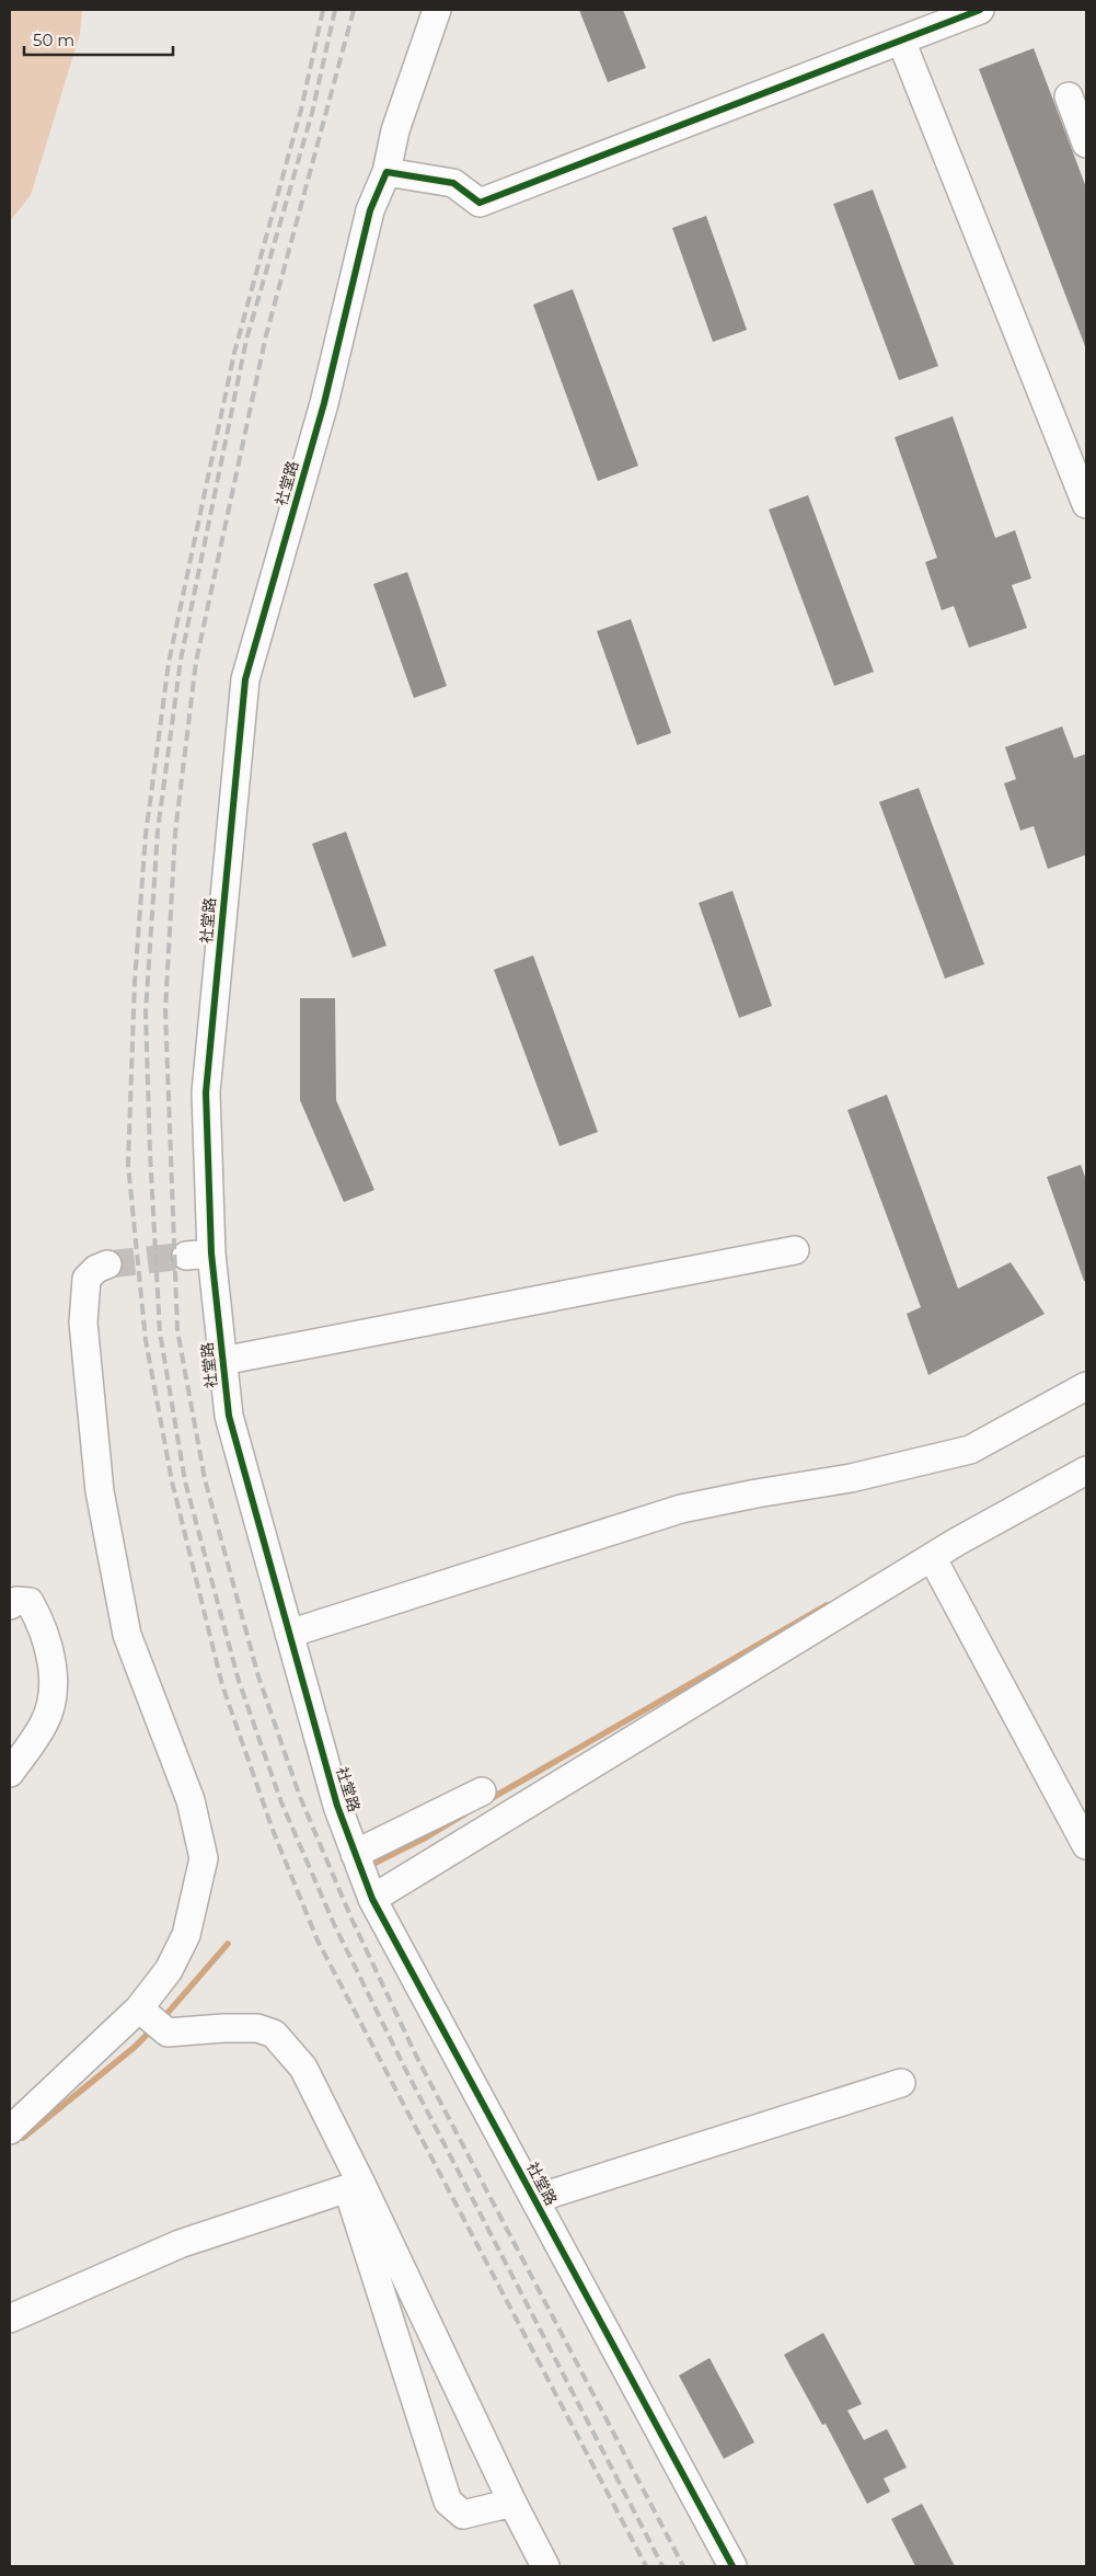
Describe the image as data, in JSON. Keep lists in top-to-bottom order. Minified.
{"streets":{"street":["社堂路"]},"scale_bar":"50 m"}
